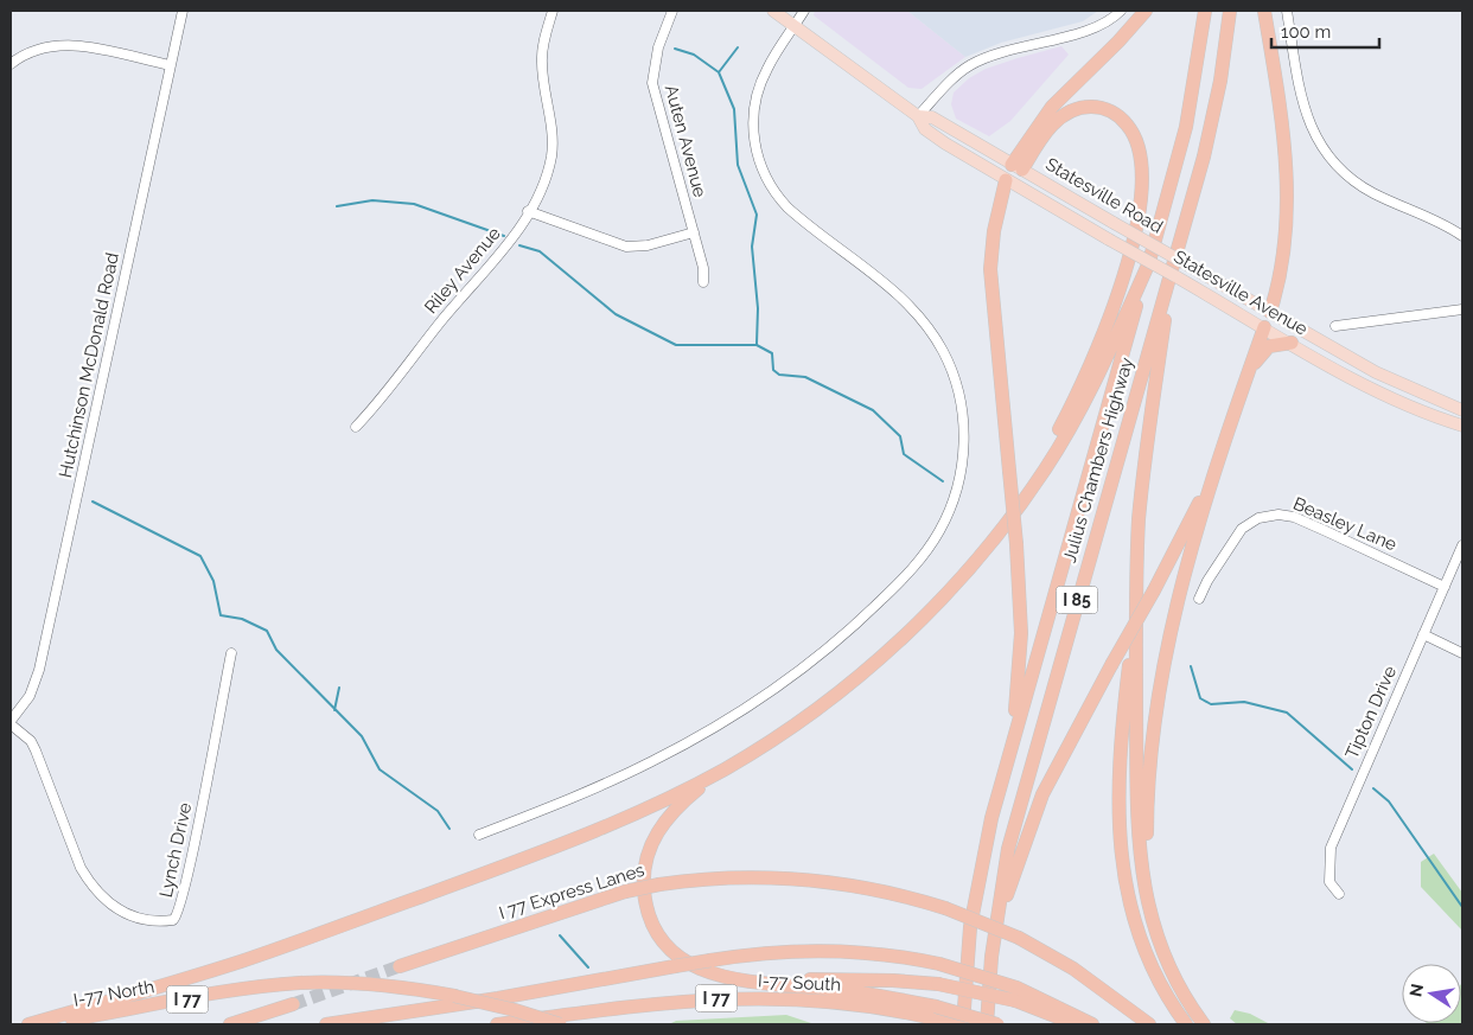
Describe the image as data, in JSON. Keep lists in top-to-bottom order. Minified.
{"streets":{"highway":["Julius Chambers Highway","I 85","I 77 Express Lanes","I-77 South","I-77 North","I 77"],"main road":["Statesville Road","Statesville Avenue"],"street":["Auten Avenue","Riley Avenue","Hutchinson McDonald Road","Beasley Lane","Tipton Drive","Lynch Drive"]},"crossings":[["Statesville Road","Statesville Avenue"],["Hutchinson McDonald Road","Lynch Drive"],["Beasley Lane","Tipton Drive"]],"scale_bar":"100 m","north":"left"}
